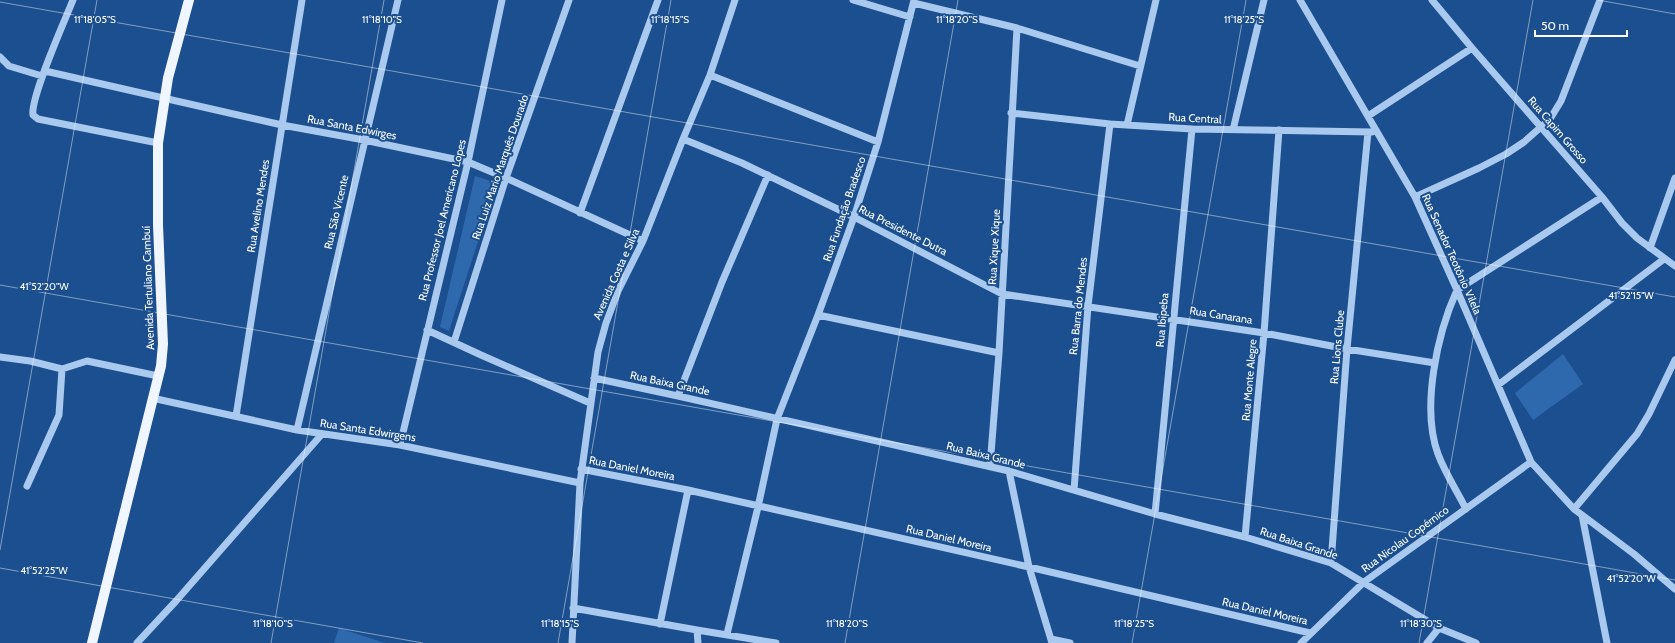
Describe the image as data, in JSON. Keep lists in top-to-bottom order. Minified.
{"streets":{"main road":["Avenida Tertuliano Cambuí"],"street":["Rua Central","Rua Santa Edwirges","Rua Capim Grosso","Rua Luiz Mario Marquês Dourado","Rua Avelino Mendes","Rua Fundação Bradesco","Rua São Vicente","Rua Professor Joel Americano Lopes","Rua Presidente Dutra","Rua Xique Xique","Rua Senador Teotônio Vilela","Avenida Costa e Silva","Rua Barra do Mendes","Rua Canarana","Rua Ibipeba","Rua Lions Clube","Rua Monte Alegre","Rua Baixa Grande","Rua Santa Edwirgens","Rua Daniel Moreira","Rua Nicolau Copérnico"]},"crossings":[["Rua Central","Rua Xique Xique"],["Rua Central","Rua Senador Teotônio Vilela"],["Rua Central","Rua Barra do Mendes"],["Rua Central","Rua Ibipeba"],["Rua Central","Rua Lions Clube"],["Rua Central","Rua Monte Alegre"],["Rua Santa Edwirges","Rua Luiz Mario Marquês Dourado"],["Rua Santa Edwirges","Rua Avelino Mendes"],["Rua Santa Edwirges","Rua São Vicente"],["Rua Santa Edwirges","Rua Professor Joel Americano Lopes"],["Rua Santa Edwirges","Avenida Costa e Silva"],["Rua Santa Edwirges","Avenida Tertuliano Cambuí"],["Rua Avelino Mendes","Rua Santa Edwirgens"],["Rua Fundação Bradesco","Rua Presidente Dutra"],["Rua Fundação Bradesco","Rua Baixa Grande"],["Rua Fundação Bradesco","Rua Daniel Moreira"],["Rua São Vicente","Rua Santa Edwirgens"],["Rua Professor Joel Americano Lopes","Rua Santa Edwirgens"],["Rua Presidente Dutra","Rua Xique Xique"],["Rua Presidente Dutra","Avenida Costa e Silva"],["Rua Presidente Dutra","Rua Canarana"],["Rua Xique Xique","Rua Canarana"],["Rua Xique Xique","Rua Baixa Grande"],["Rua Senador Teotônio Vilela","Rua Nicolau Copérnico"],["Avenida Costa e Silva","Rua Baixa Grande"],["Avenida Costa e Silva","Rua Santa Edwirgens"],["Avenida Costa e Silva","Rua Daniel Moreira"],["Avenida Tertuliano Cambuí","Rua Santa Edwirgens"],["Rua Barra do Mendes","Rua Canarana"],["Rua Barra do Mendes","Rua Baixa Grande"],["Rua Canarana","Rua Ibipeba"],["Rua Canarana","Rua Lions Clube"],["Rua Canarana","Rua Monte Alegre"],["Rua Ibipeba","Rua Baixa Grande"],["Rua Lions Clube","Rua Baixa Grande"],["Rua Monte Alegre","Rua Baixa Grande"],["Rua Baixa Grande","Rua Nicolau Copérnico"],["Rua Daniel Moreira","Rua Nicolau Copérnico"]],"scale_bar":"50 m","coordinates":["11°18'05\"S","11°18'10\"S","11°18'15\"S","11°18'20\"S","11°18'25\"S","41°52'20\"W","41°52'15\"W","41°52'25\"W","11°18'30\"S"]}
